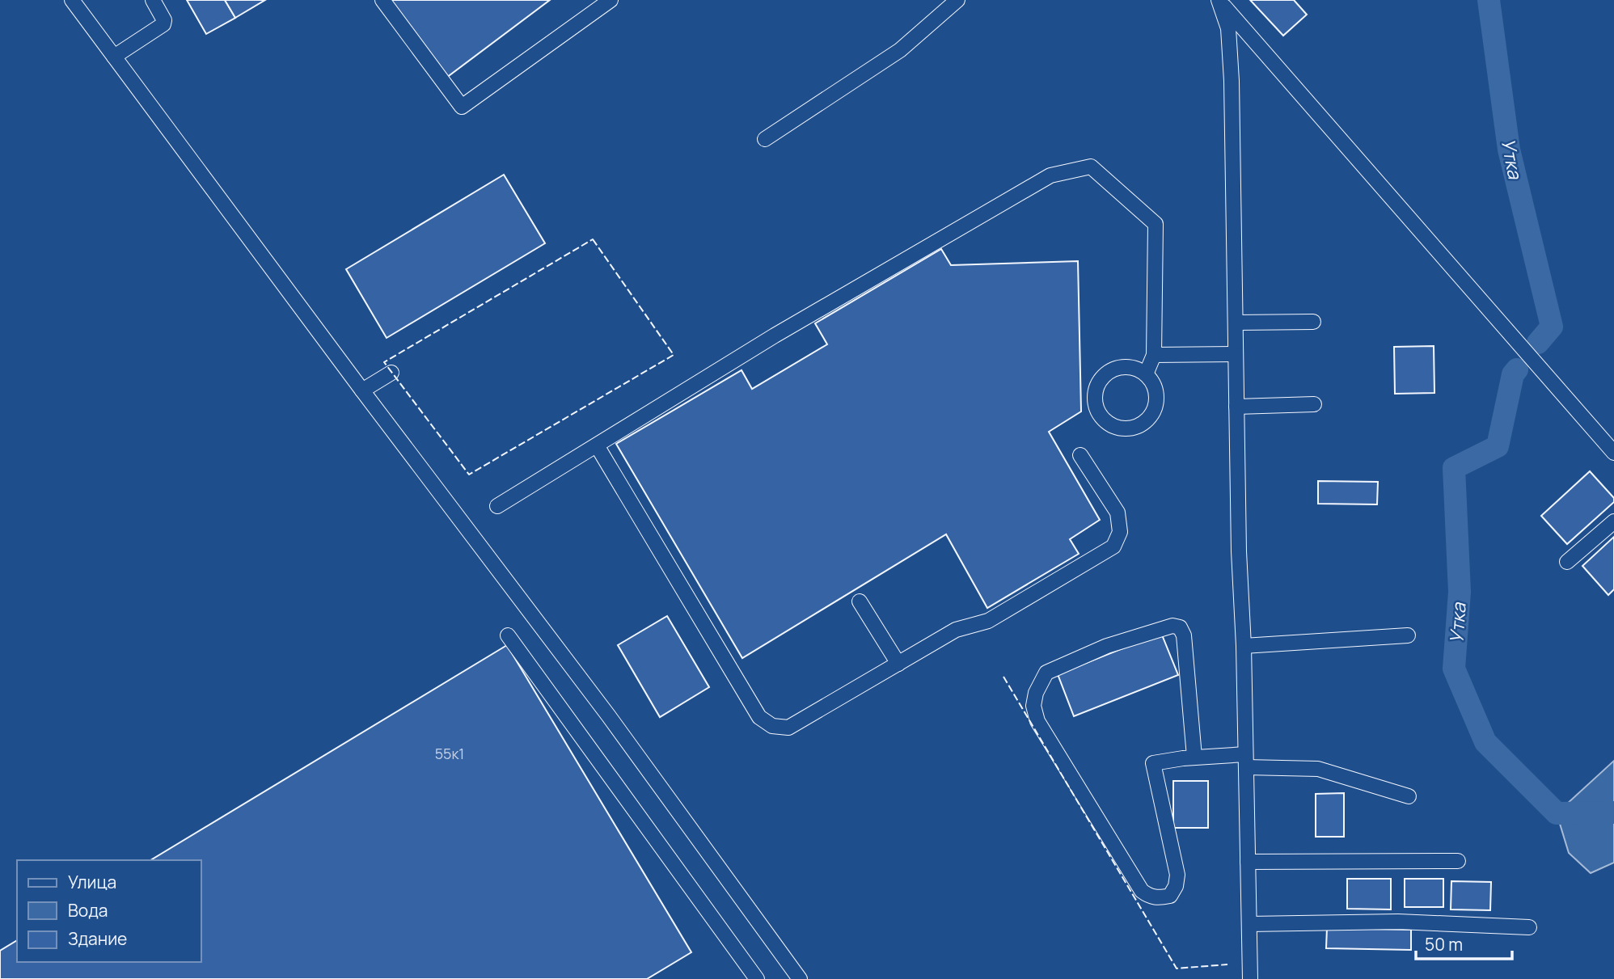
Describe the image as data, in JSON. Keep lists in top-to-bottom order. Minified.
{"water":["Утка"],"house_numbers":["55к1"],"legend":["Улица","Вода","Здание"],"scale_bar":"50 m"}
